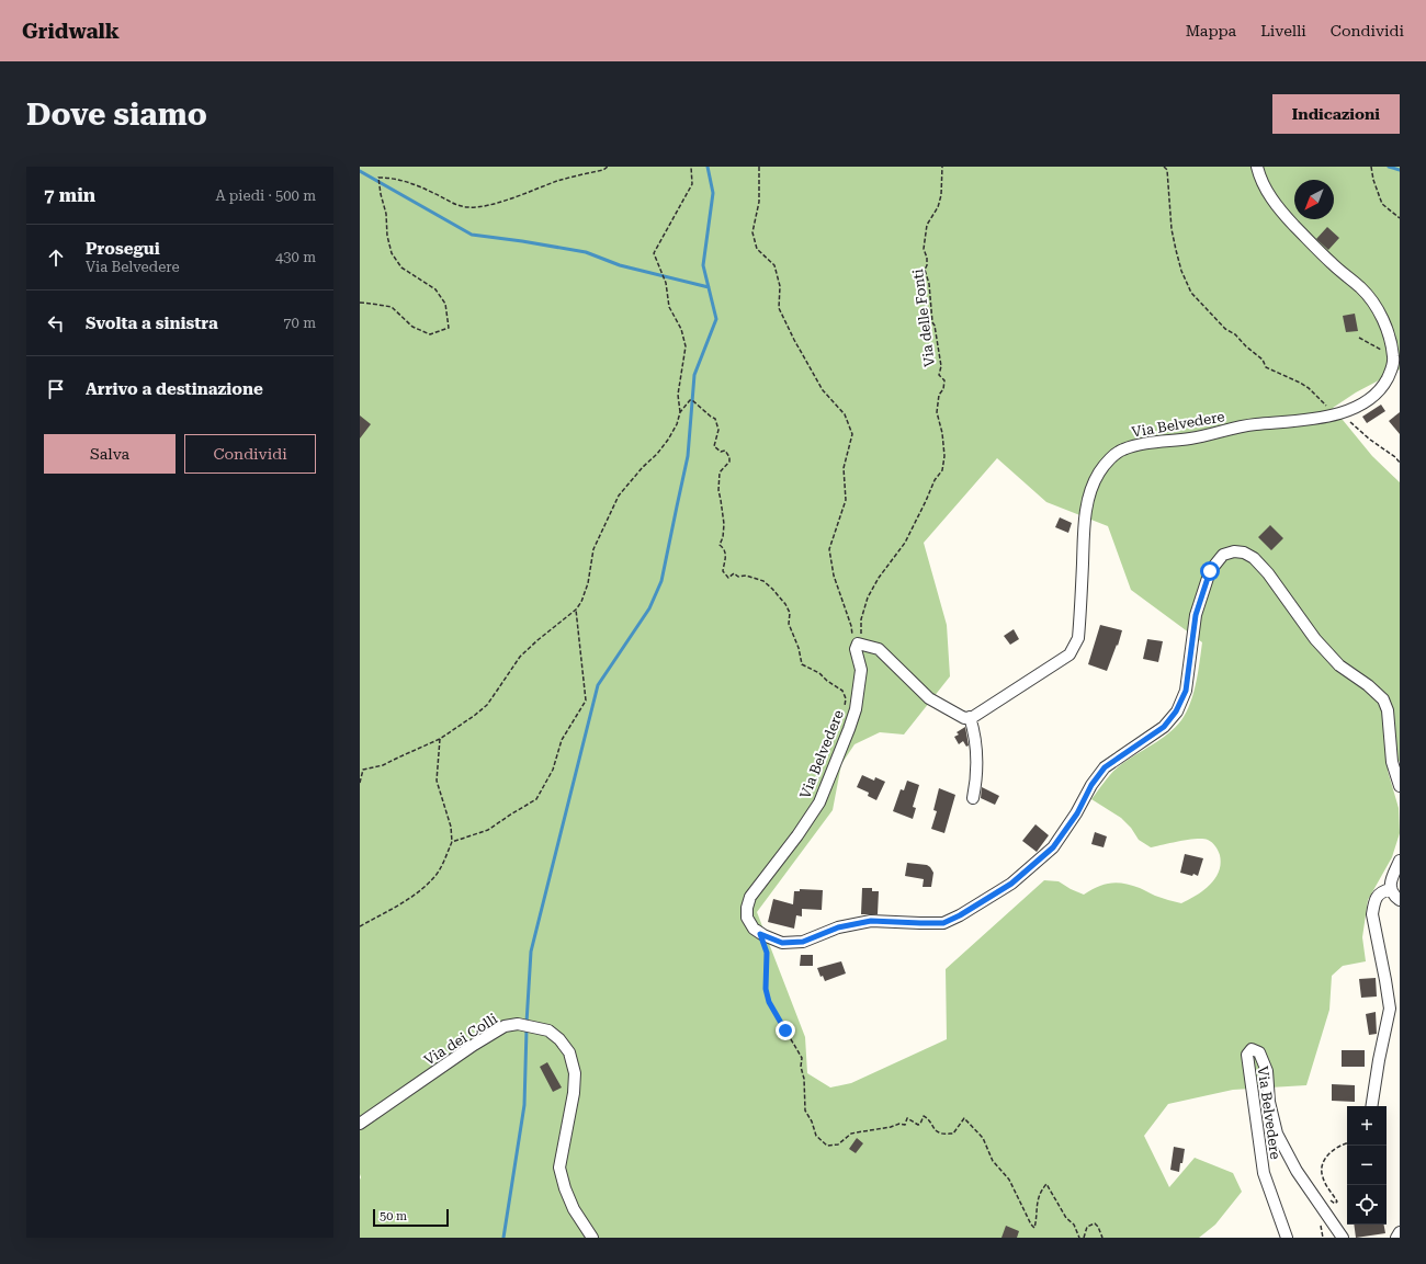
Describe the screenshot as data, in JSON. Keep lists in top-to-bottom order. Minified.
{"streets":{"street":["Via Belvedere","Via dei Colli"],"path":["Via delle Fonti"]},"scale_bar":"50 m","north":"bottom left","page":{"header":"Gridwalk","nav":["Mappa","Livelli","Condividi"],"buttons":["Indicazioni",["Salva","Condividi"]],"title":"Dove siamo","heading":["7 min","A piedi · 500 m"],"list":[["Prosegui","Via Belvedere","430 m"],["Svolta a sinistra","70 m"],"Arrivo a destinazione"],"map_buttons":["+","−"],"scale":"50 m"}}
